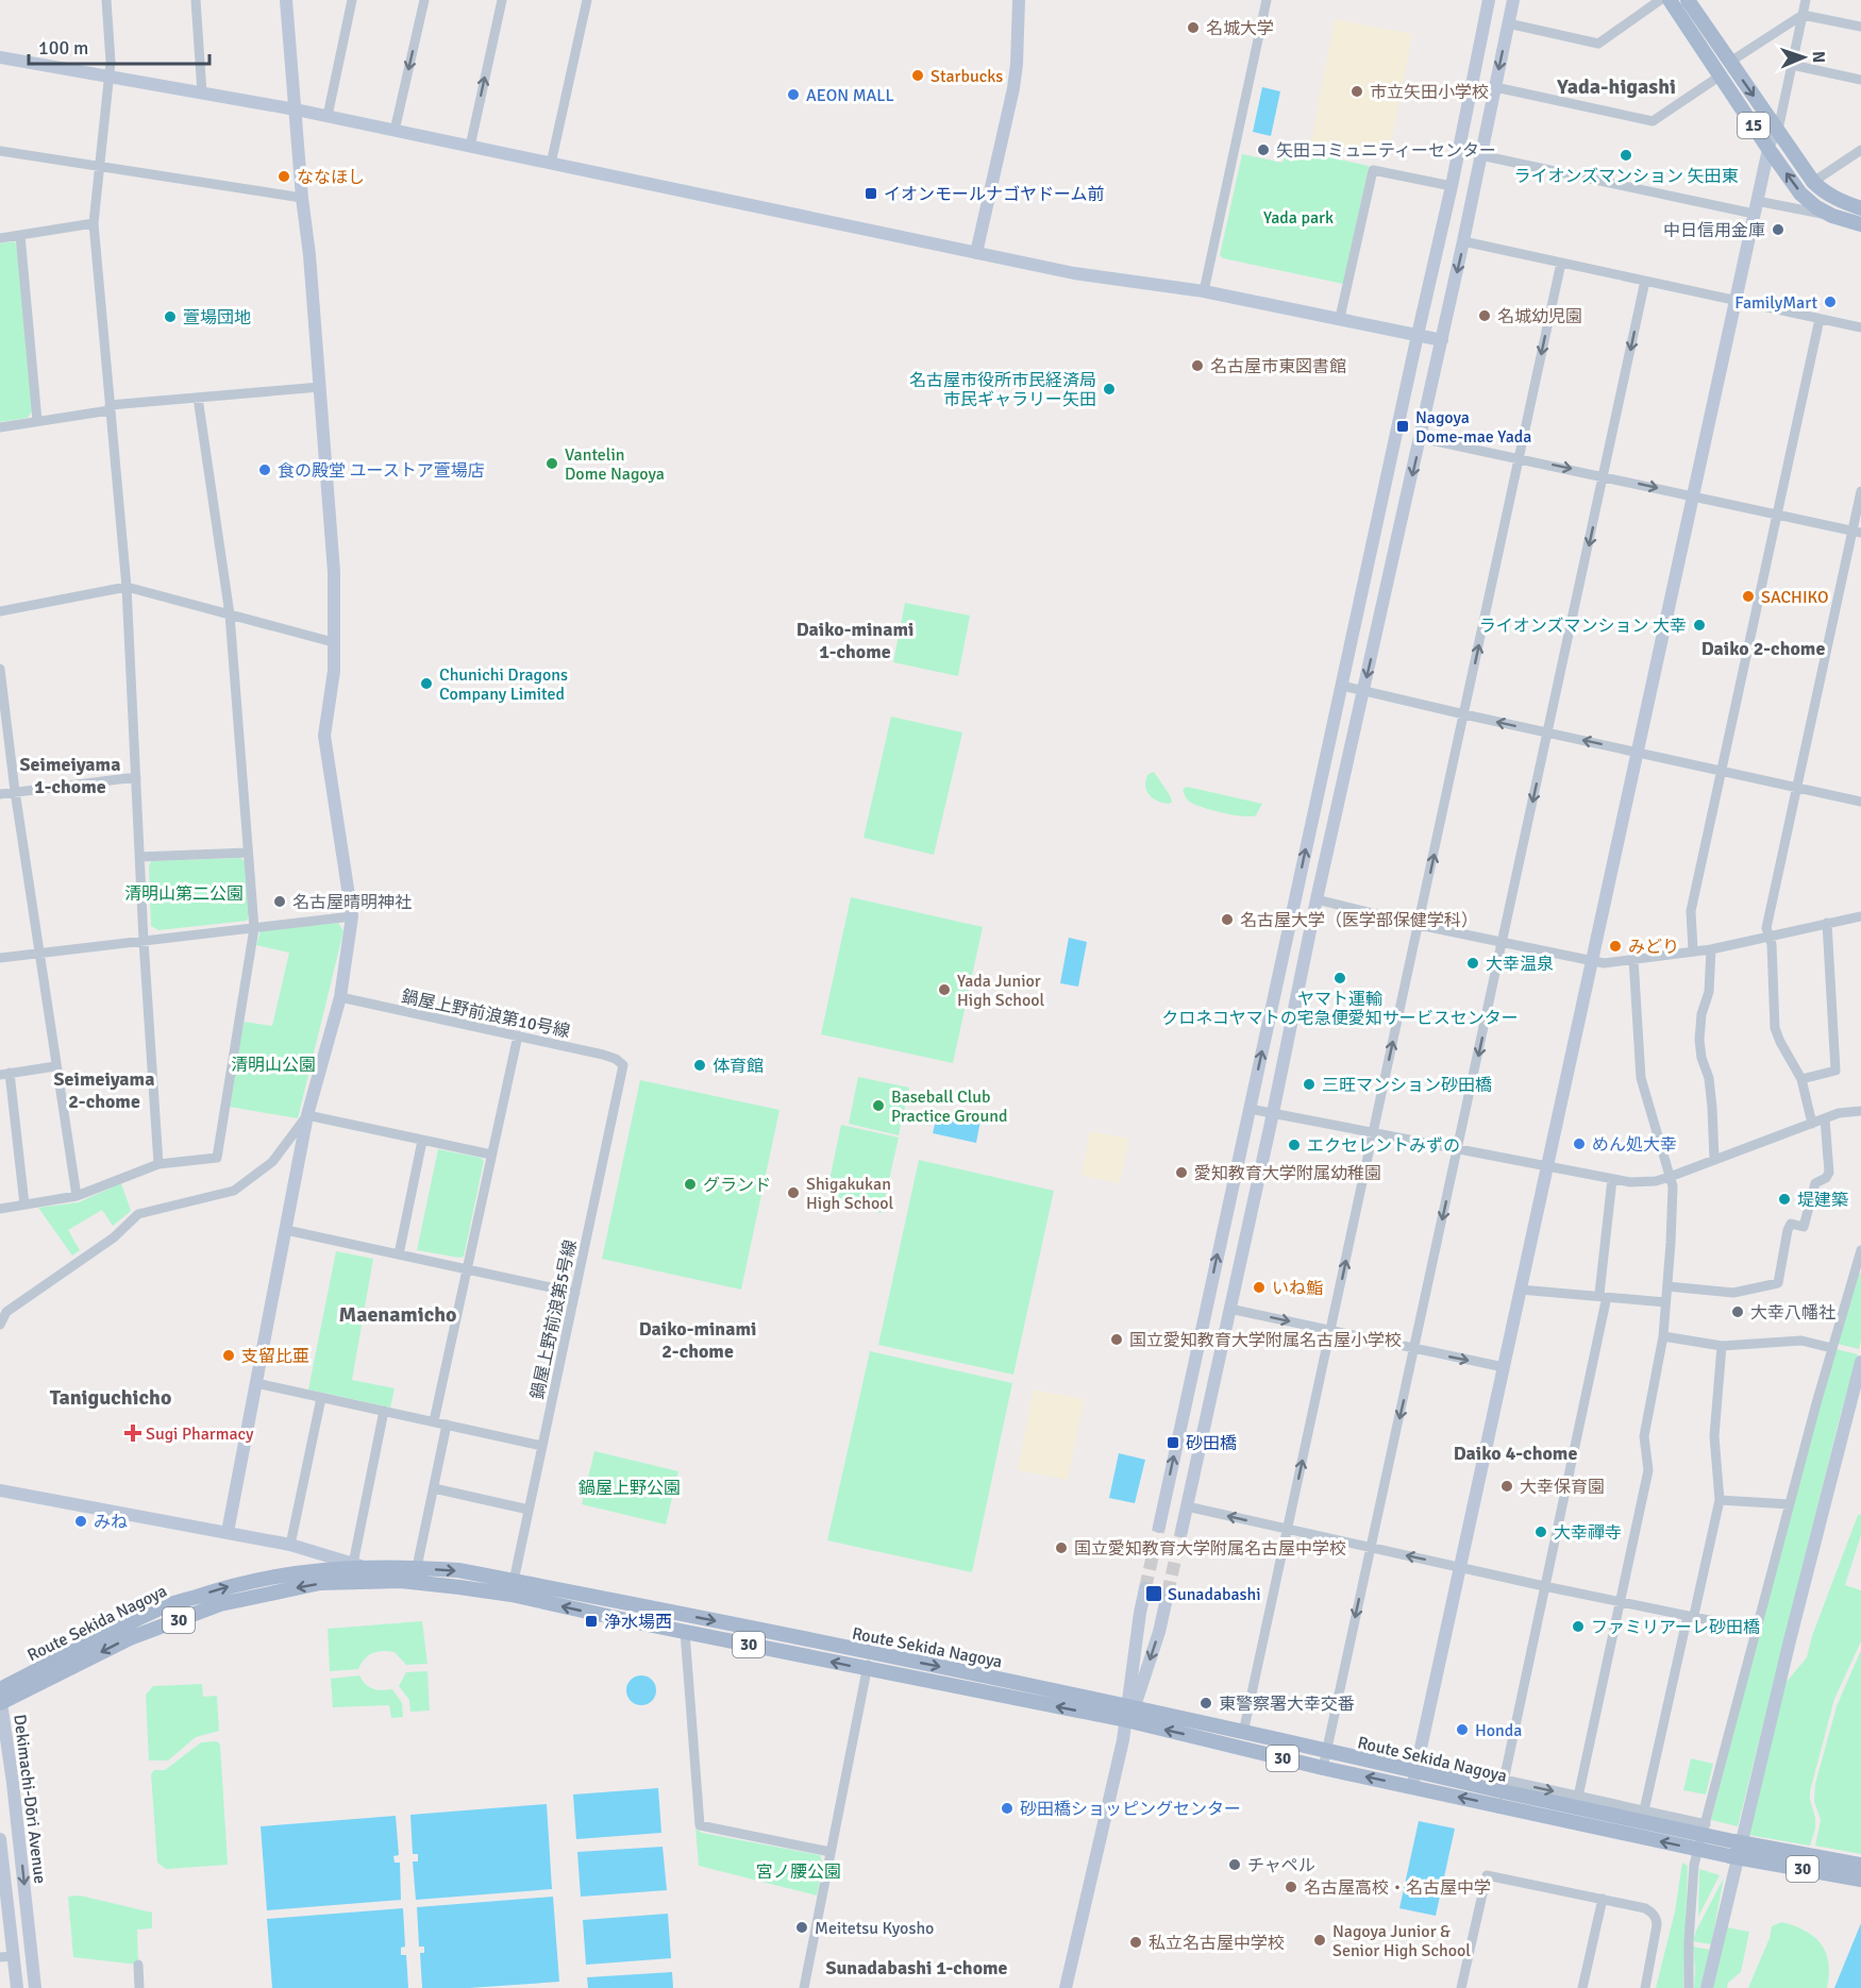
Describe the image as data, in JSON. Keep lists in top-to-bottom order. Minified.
{"streets":{"main road":["15","30","Route Sekida Nagoya"],"street":["鍋屋上野前浪第10号線","鍋屋上野前浪第5号線","Dekimachi-Dōri Avenue"]},"crossings":[["鍋屋上野前浪第10号線","鍋屋上野前浪第5号線"],["鍋屋上野前浪第5号線","Route Sekida Nagoya"],["Route Sekida Nagoya","Dekimachi-Dōri Avenue"]],"districts":["Yada-higashi","Daiko-minami 1-chome","Daiko 2-chome","Seimeiyama 1-chome","Seimeiyama 2-chome","Maenamicho","Daiko-minami 2-chome","Taniguchicho","Daiko 4-chome","Sunadabashi 1-chome"],"parks":["Yada park","清明山第二公園","清明山公園","鍋屋上野公園","宮ノ腰公園"],"places":{"other":["名城大学","Starbucks","市立矢田小学校","AEON MALL","矢田コミュニティーセンター","ライオンズマンション 矢田東","ななほし","中日信用金庫","FamilyMart","名城幼児園","萱場団地","名古屋市東図書館","名古屋市役所市民経済局 市民ギャラリー矢田","Vantelin Dome Nagoya","食の殿堂 ユーストア萱場店","SACHIKO","ライオンズマンション 大幸","Chunichi Dragons Company Limited","名古屋晴明神社","名古屋大学（医学部保健学科）","みどり","大幸温泉","ヤマト運輸 クロネコヤマトの宅急便愛知サービスセンター","Yada Junior High School","体育館","三旺マンション砂田橋","Baseball Club Practice Ground","めん処大幸","エクセレントみずの","愛知教育大学附属幼稚園","グランド","Shigakukan High School","堤建築","いね鮨","大幸八幡社","国立愛知教育大学附属名古屋小学校","支留比亜","大幸保育園","みね","大幸禪寺","国立愛知教育大学附属名古屋中学校","ファミリアーレ砂田橋","東警察署大幸交番","Honda","砂田橋ショッピングセンター","チャペル","名古屋高校・名古屋中学","Meitetsu Kyosho","Nagoya Junior & Senior High School","私立名古屋中学校"],"transit":["イオンモールナゴヤドーム前","Nagoya Dome-mae Yada","砂田橋","Sunadabashi","浄水場西"],"health":["Sugi Pharmacy"]},"scale_bar":"100 m","north":"right"}
